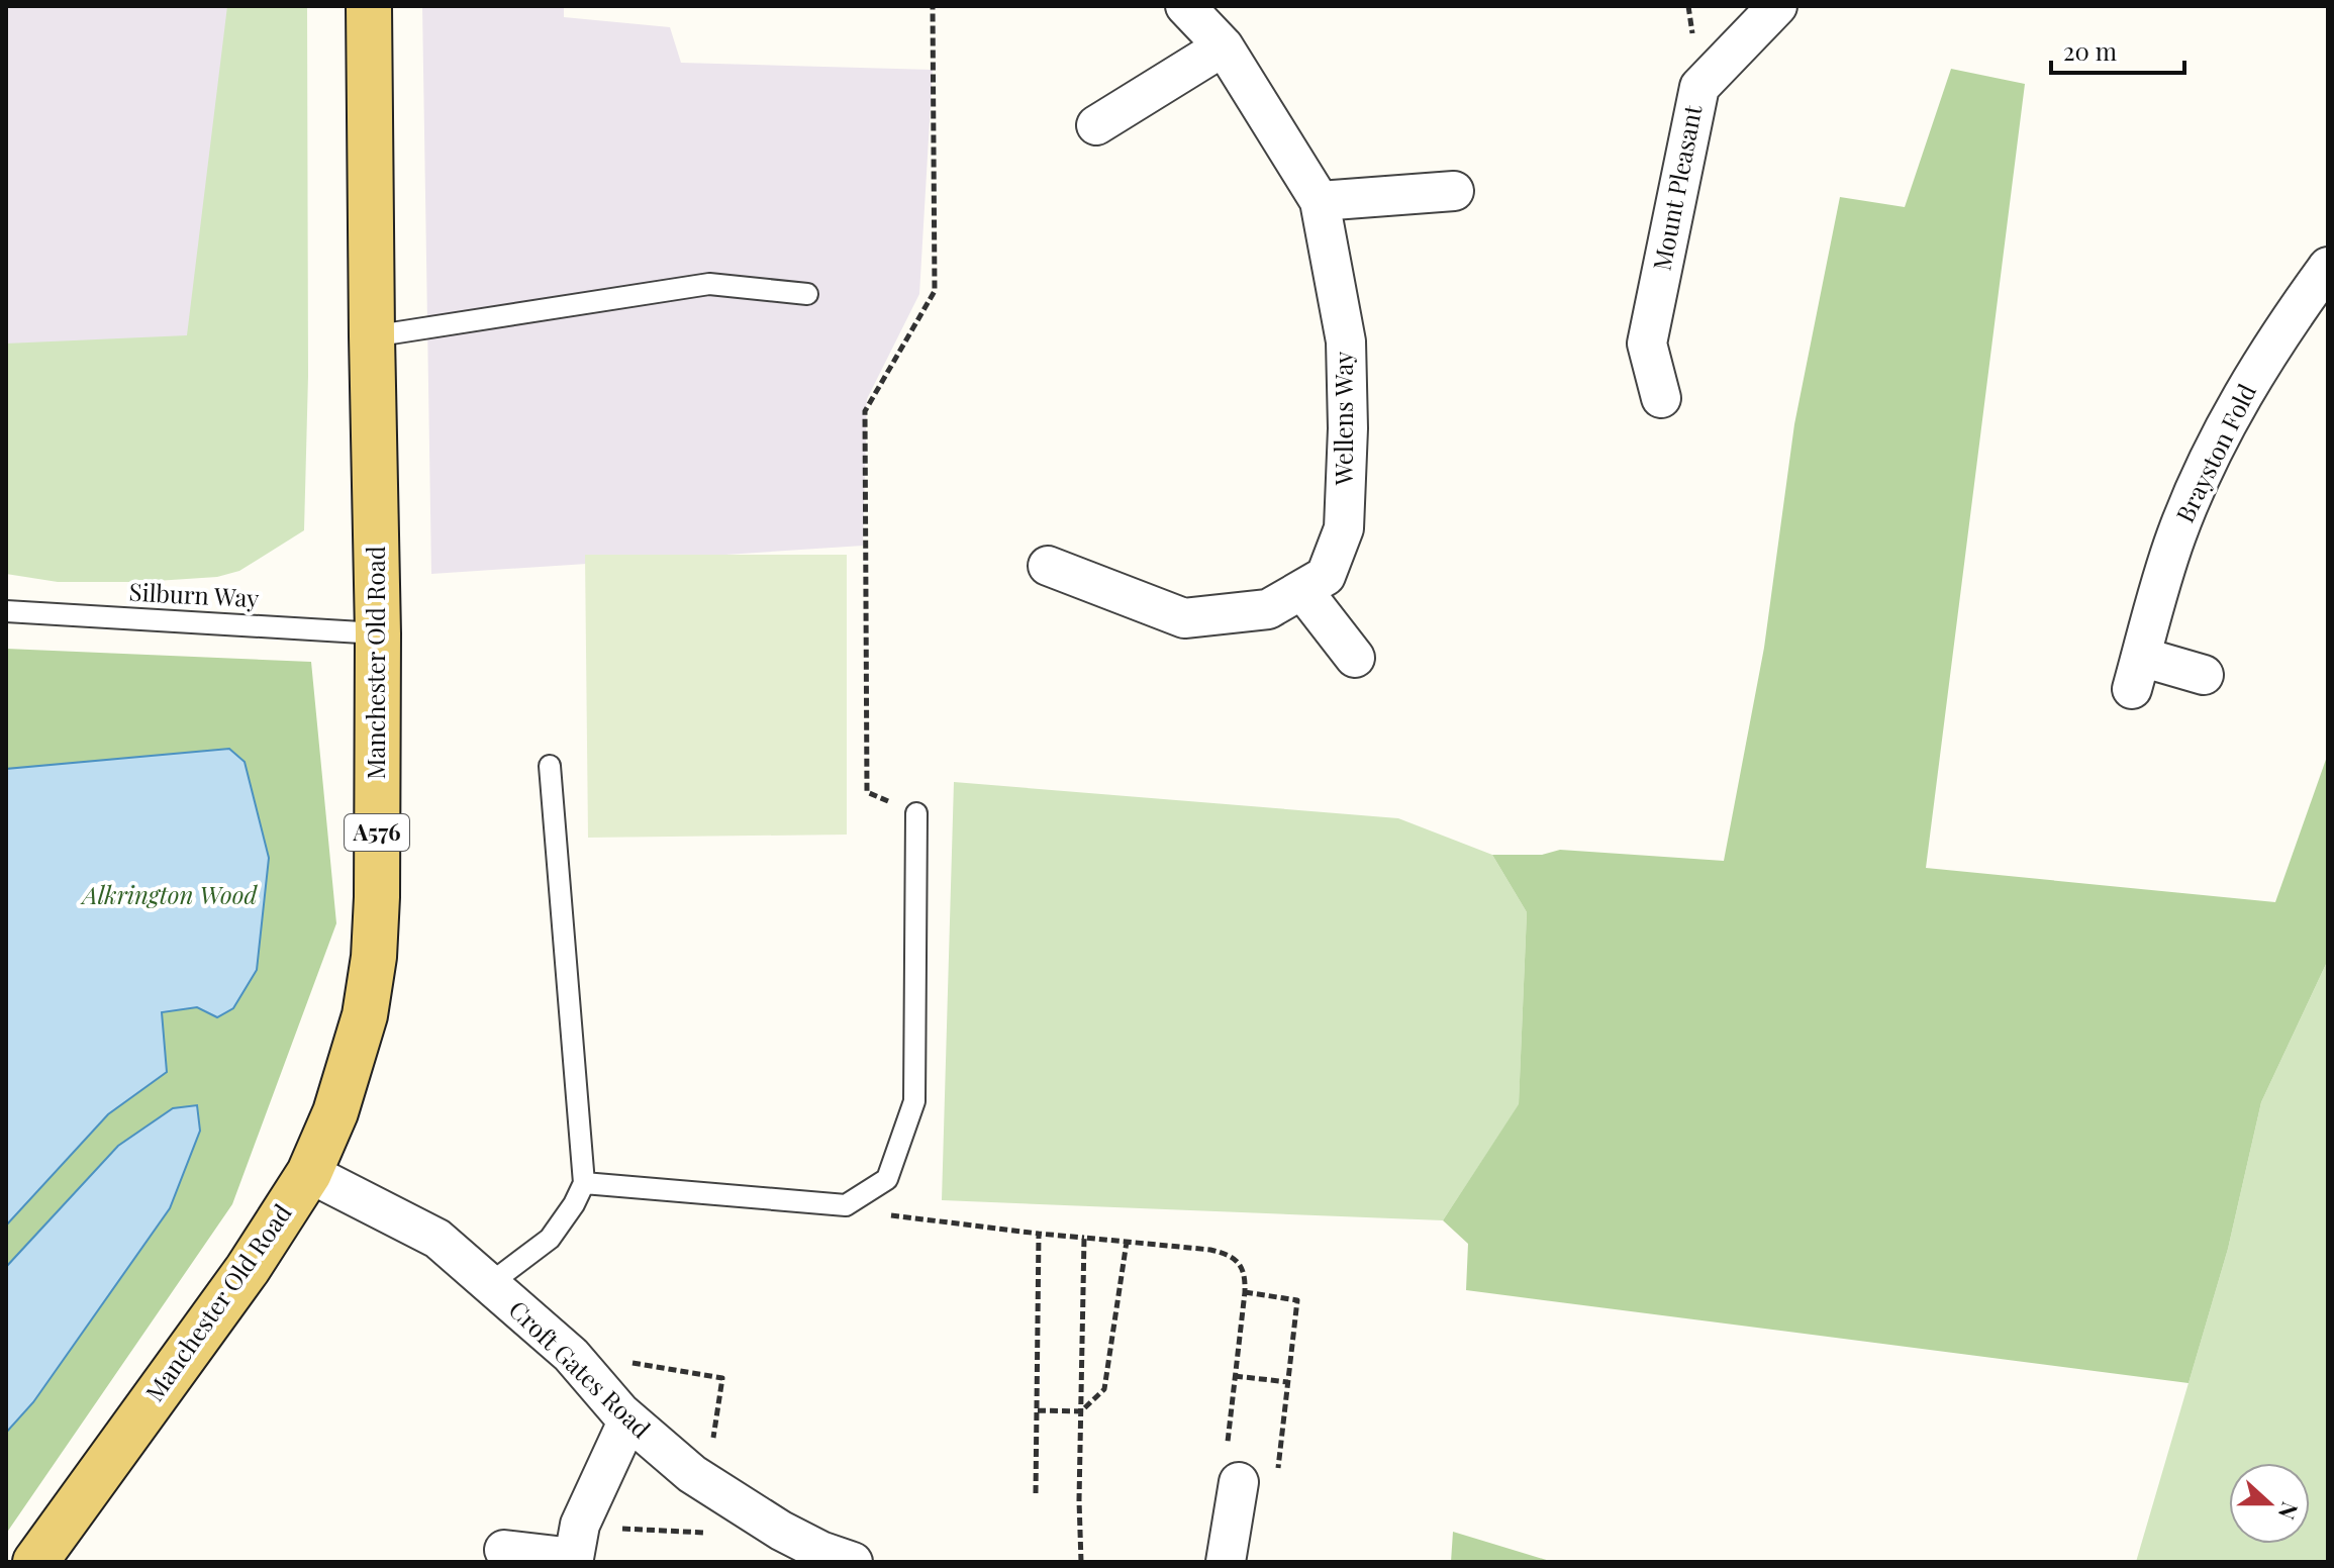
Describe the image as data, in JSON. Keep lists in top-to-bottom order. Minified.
{"streets":{"main road":["Manchester Old Road","A576"],"street":["Mount Pleasant","Wellens Way","Brayston Fold","Croft Gates Road"],"lane":["Silburn Way"]},"crossings":[["Silburn Way","Manchester Old Road"],["Manchester Old Road","Croft Gates Road"]],"parks":["Alkrington Wood"],"scale_bar":"20 m","north":"right"}
